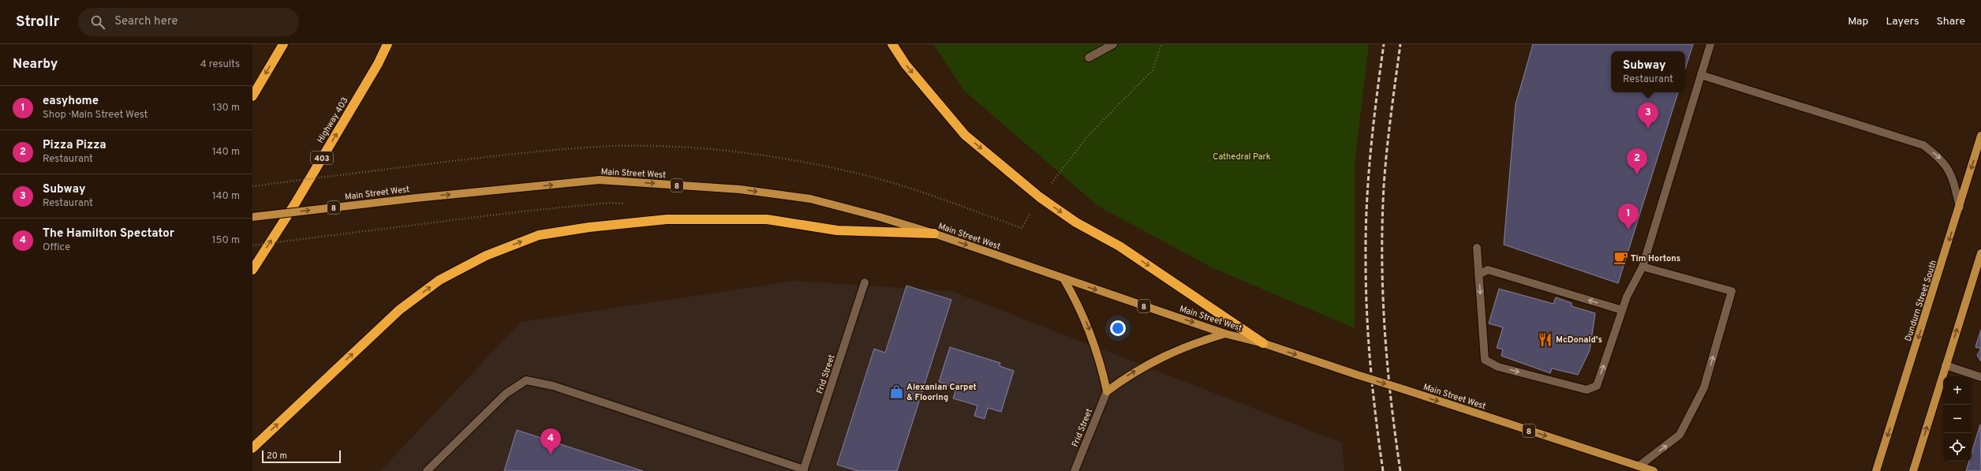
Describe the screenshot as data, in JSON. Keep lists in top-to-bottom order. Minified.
{"streets":{"highway":["Highway 403","403"],"main road":["Main Street West","8","Dundurn Street South"],"street":["Frid Street"]},"one_way":["Highway 403","Main Street West"],"parks":["Cathedral Park"],"places":{"cafe":["Tim Hortons"],"restaurant":["McDonald's"],"shop":["Alexanian Carpet & Flooring"]},"scale_bar":"20 m","page":{"header":"Strollr","search":"Search here","nav":["Map","Layers","Share"],"heading":["Nearby","4 results"],"popup":["Subway","Restaurant"],"list":[{"mark":"1","name":"easyhome","note":"Shop · Main Street West","value":"130 m"},{"mark":"2","name":"Pizza Pizza","note":"Restaurant","value":"140 m"},{"mark":"3","name":"Subway","note":"Restaurant","value":"140 m"},{"mark":"4","name":"The Hamilton Spectator","note":"Office","value":"150 m"}],"pins":["3","2","1","4"],"map_buttons":["+","−"],"scale":"20 m"}}
